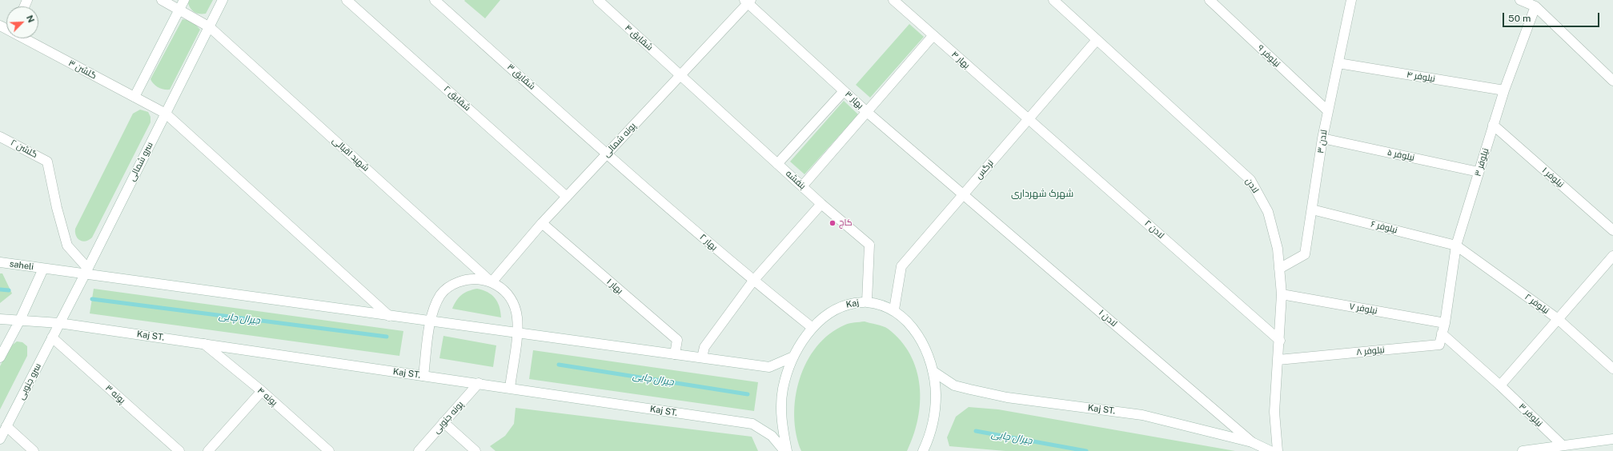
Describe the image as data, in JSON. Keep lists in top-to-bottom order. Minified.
{"streets":{"street":["شقایق ۴","نیلوفر ۹","بهار ۴","گلشن ۳","شقایق ۳","نیلوفر ۴","شقایق ۲","بهار ۳","پونه شمالی","لادن ۳","گلشن ۲","شهید اقبالی","نیلوفر ۵","سرو شمالی","نیلوفر ۳","نرگس","نیلوفر ۱","بنفشه","لادن","نیلوفر ۶","لادن ۲","بهار ۲","saheli","بهار ۱","Kaj","نیلوفر ۲","نیلوفر ۷","لادن ۱","Kaj ST.","نیلوفر ۸","سرو جنوبی","پونه ۳","پونه ۴","پونه جنوبی"]},"crossings":[["شقایق ۴","پونه شمالی"],["شقایق ۴","بنفشه"],["نیلوفر ۹","لادن ۳"],["بهار ۴","نرگس"],["بهار ۴","لادن ۲"],["گلشن ۳","سرو شمالی"],["شقایق ۳","پونه شمالی"],["شقایق ۳","بهار ۲"],["نیلوفر ۴","لادن ۳"],["نیلوفر ۴","نیلوفر ۳"],["شقایق ۲","پونه شمالی"],["بهار ۳","پونه شمالی"],["بهار ۳","نرگس"],["بهار ۳","لادن ۱"],["پونه شمالی","شهید اقبالی"],["پونه شمالی","بنفشه"],["پونه شمالی","بهار ۲"],["پونه شمالی","بهار ۱"],["لادن ۳","نیلوفر ۵"],["لادن ۳","لادن"],["لادن ۳","نیلوفر ۶"],["گلشن ۲","سرو شمالی"],["شهید اقبالی","سرو شمالی"],["شهید اقبالی","Kaj ST."],["نیلوفر ۵","نیلوفر ۳"],["سرو شمالی","Kaj ST."],["سرو شمالی","سرو جنوبی"],["نیلوفر ۳","نیلوفر ۱"],["نیلوفر ۳","نیلوفر ۶"],["نیلوفر ۳","نیلوفر ۲"],["نیلوفر ۳","نیلوفر ۷"],["نیلوفر ۳","نیلوفر ۸"],["نرگس","لادن"],["نرگس","لادن ۲"],["نرگس","Kaj"],["نرگس","لادن ۱"],["بنفشه","Kaj"],["لادن","لادن ۲"],["لادن","نیلوفر ۷"],["لادن","نیلوفر ۸"],["نیلوفر ۶","نیلوفر ۲"],["بهار ۲","Kaj"],["Kaj","Kaj ST."],["نیلوفر ۷","نیلوفر ۸"],["لادن ۱","Kaj ST."],["Kaj ST.","سرو جنوبی"],["Kaj ST.","پونه ۴"],["Kaj ST.","پونه جنوبی"],["سرو جنوبی","پونه ۳"]],"districts":["شهرک شهرداری"],"water":["جیرال چایی"],"places":["کاج"],"scale_bar":"50 m","north":"top right"}
